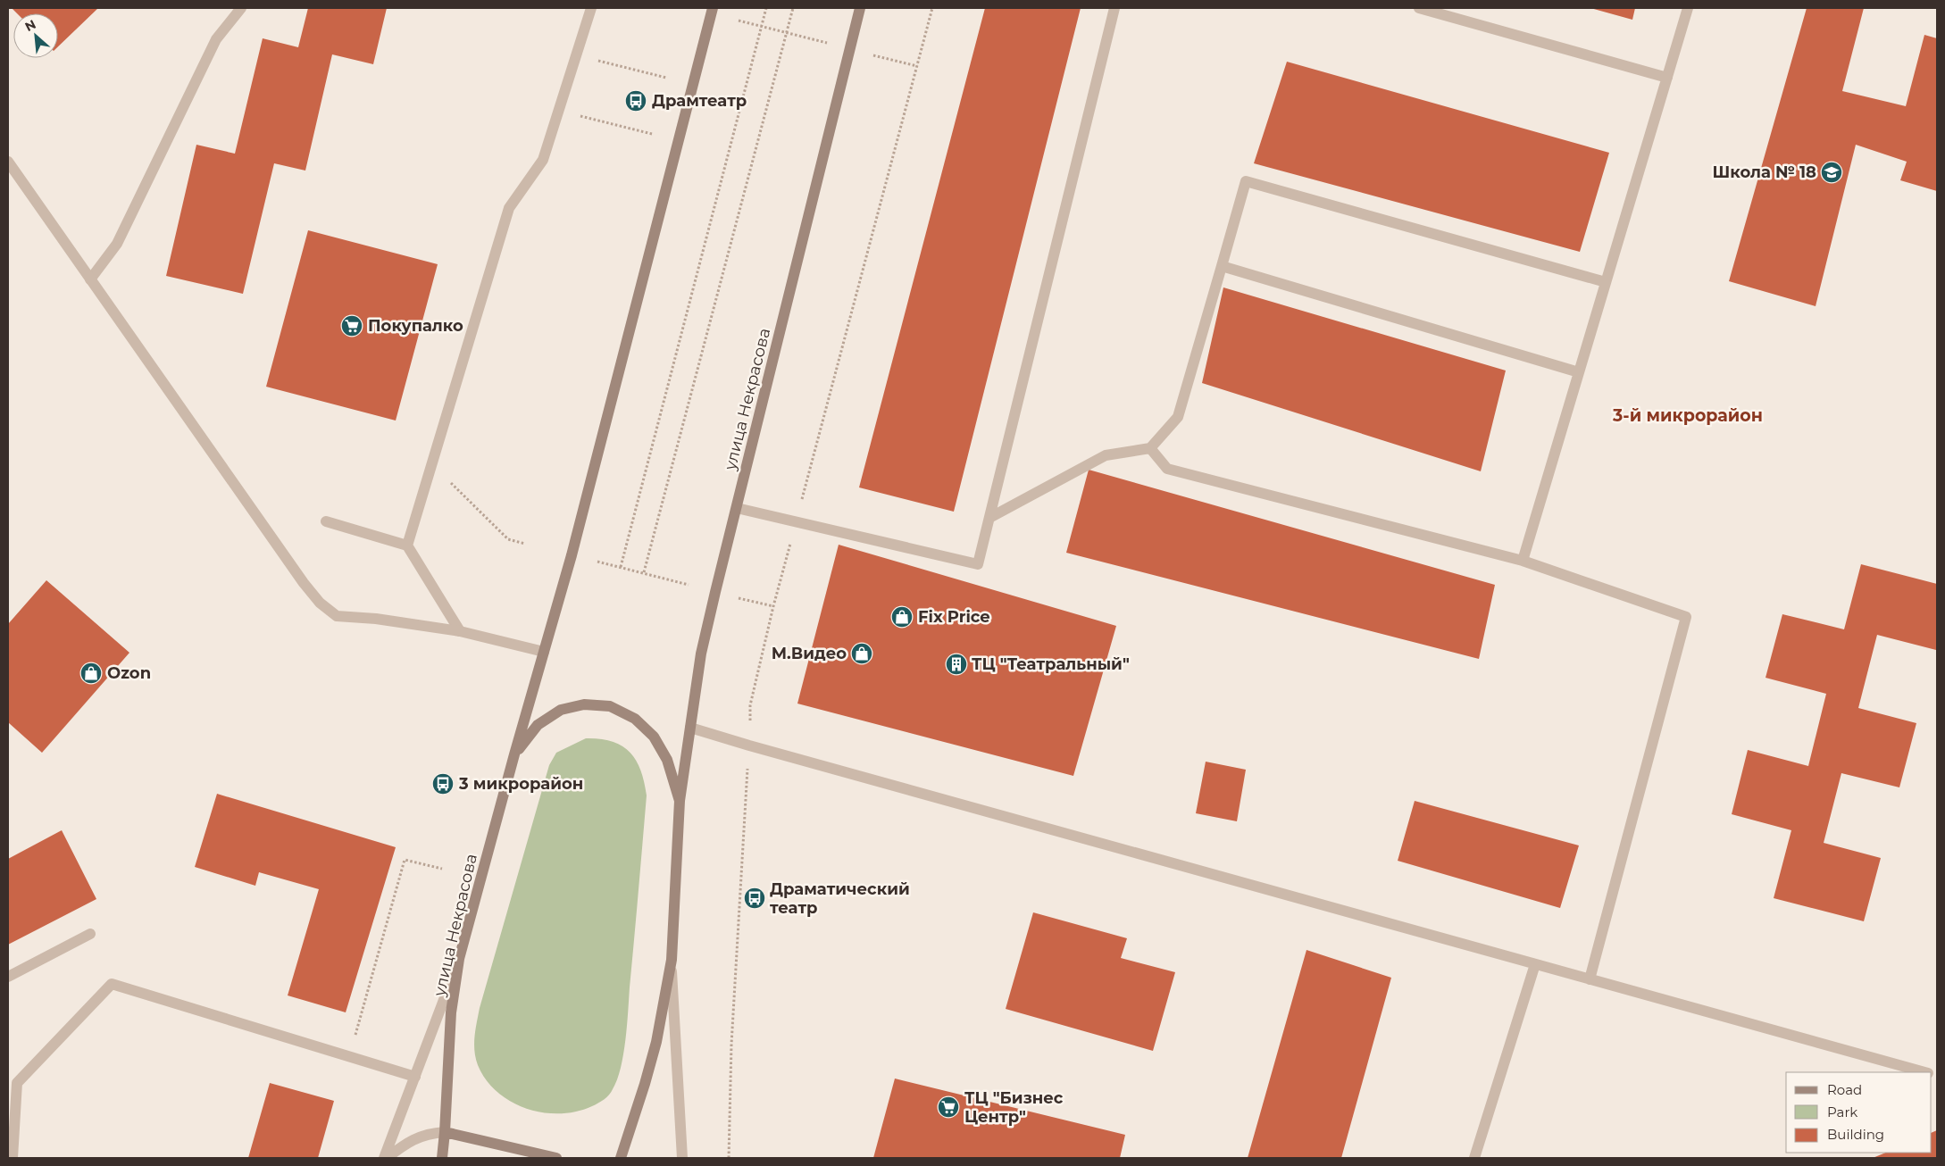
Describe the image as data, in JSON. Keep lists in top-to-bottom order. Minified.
{"streets":{"main road":["улица Некрасова"]},"districts":["3-й микрорайон"],"places":{"bus stop":["Драмтеатр","3 микрорайон","Драматический театр"],"school or university":["Школа № 18"],"supermarket":["Покупалко","ТЦ \"Бизнес Центр\""],"shop":["Fix Price","М.Видео","Ozon"],"building":["ТЦ \"Театральный\""]},"legend":["Road","Park","Building"],"north":"top left"}
